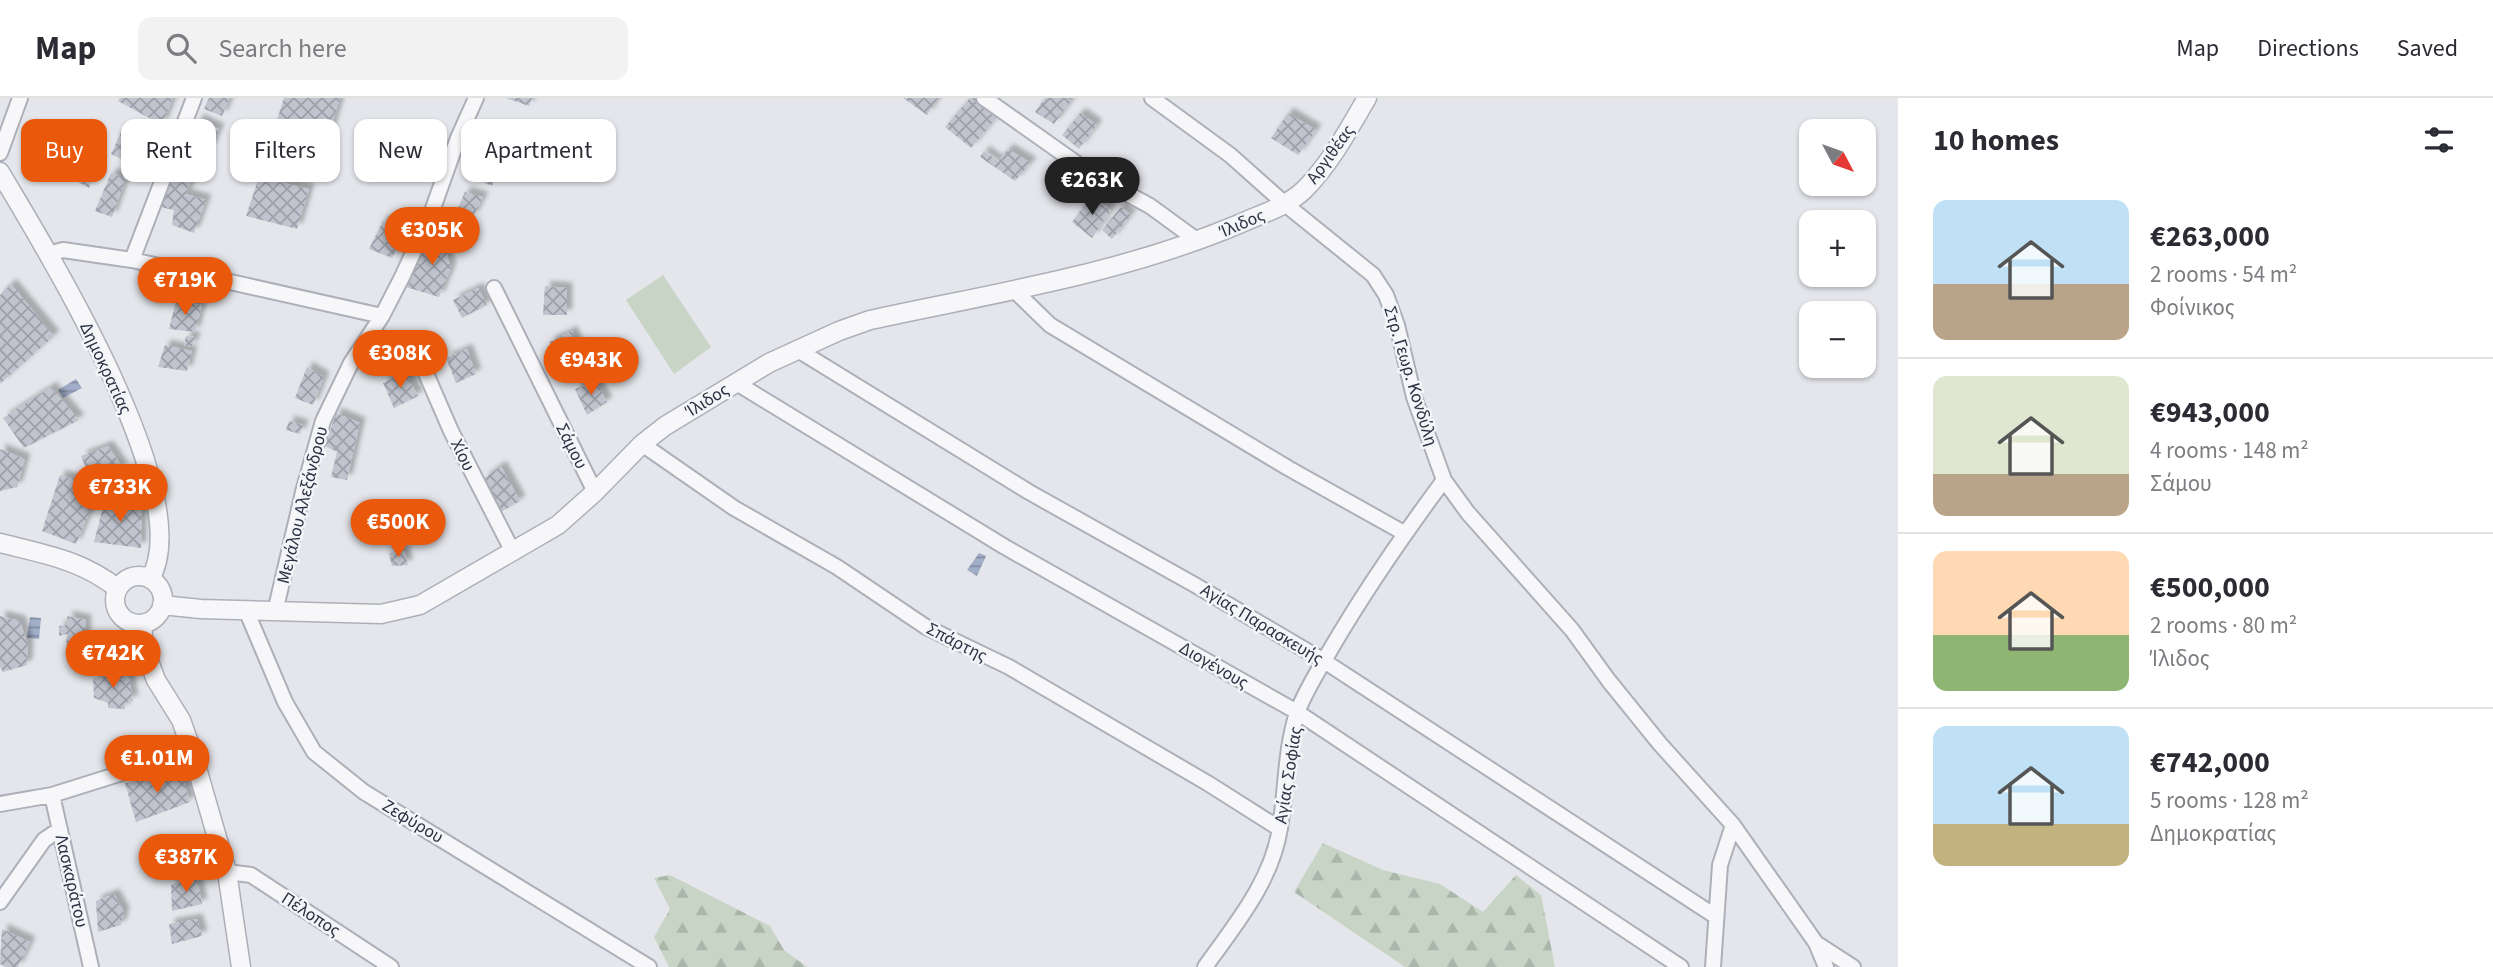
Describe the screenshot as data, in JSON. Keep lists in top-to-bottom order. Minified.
{"streets":{"street":["Αργιθέας","Ίλιδος","Δημοκρατίας","Στρ. Γεωρ. Κονδύλη","Σάμου","Χίου","Μεγάλου Αλεξάνδρου","Αγίας Παρασκευής","Σπάρτης","Διογένους","Αγίας Σοφίας","Ζεφύρου","Λασκαράτου","Πέλοπος"]},"crossings":[["Αργιθέας","Ίλιδος"],["Αργιθέας","Στρ. Γεωρ. Κονδύλη"],["Ίλιδος","Δημοκρατίας"],["Ίλιδος","Στρ. Γεωρ. Κονδύλη"],["Ίλιδος","Σάμου"],["Ίλιδος","Χίου"],["Ίλιδος","Μεγάλου Αλεξάνδρου"],["Ίλιδος","Αγίας Παρασκευής"],["Ίλιδος","Σπάρτης"],["Ίλιδος","Διογένους"],["Ίλιδος","Ζεφύρου"],["Στρ. Γεωρ. Κονδύλη","Αγίας Σοφίας"],["Αγίας Παρασκευής","Αγίας Σοφίας"],["Σπάρτης","Αγίας Σοφίας"],["Διογένους","Αγίας Σοφίας"]],"north":"bottom right","page":{"header":"Map","search":"Search here","nav":["Map","Directions","Saved"],"heading":"10 homes","map_buttons":["+","−"],"chip":["Buy","Rent","Filters","New","Apartment"],"price":["€263K","€305K","€719K","€308K","€943K","€733K","€500K","€742K","€1.01M","€387K"],"list":[{"name":"€263,000","note":"2 rooms · 54 m² · Φοίνικος"},{"name":"€943,000","note":"4 rooms · 148 m² · Σάμου"},{"name":"€500,000","note":"2 rooms · 80 m² · Ίλιδος"},{"name":"€742,000","note":"5 rooms · 128 m² · Δημοκρατίας"}]}}
